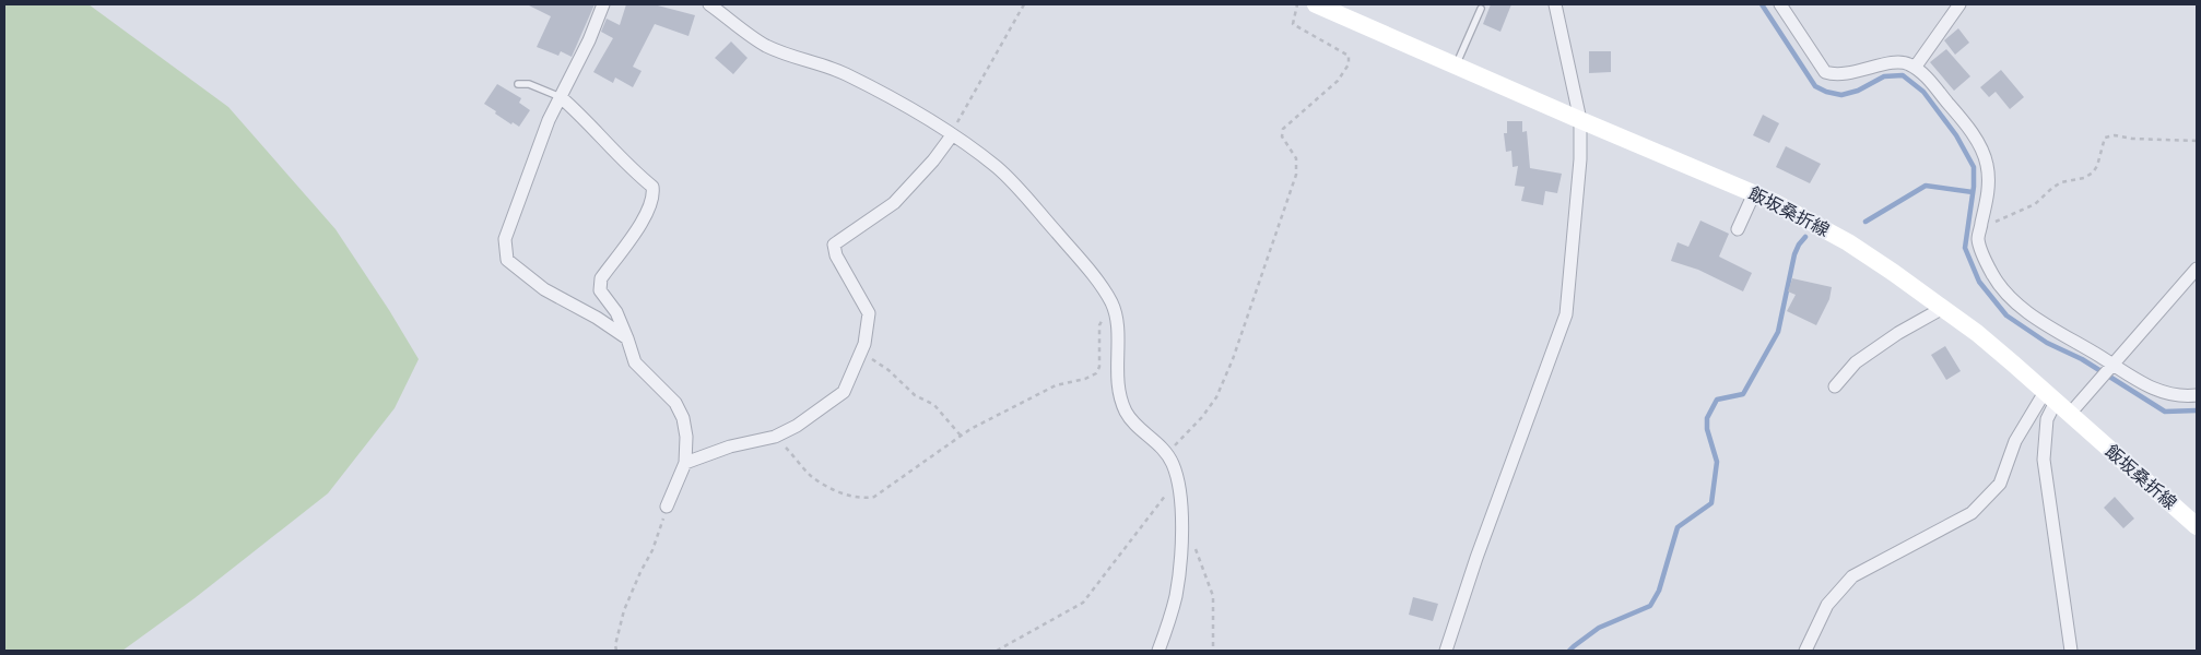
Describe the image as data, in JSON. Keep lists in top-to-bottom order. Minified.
{"streets":{"main road":["飯坂桑折線"]}}
